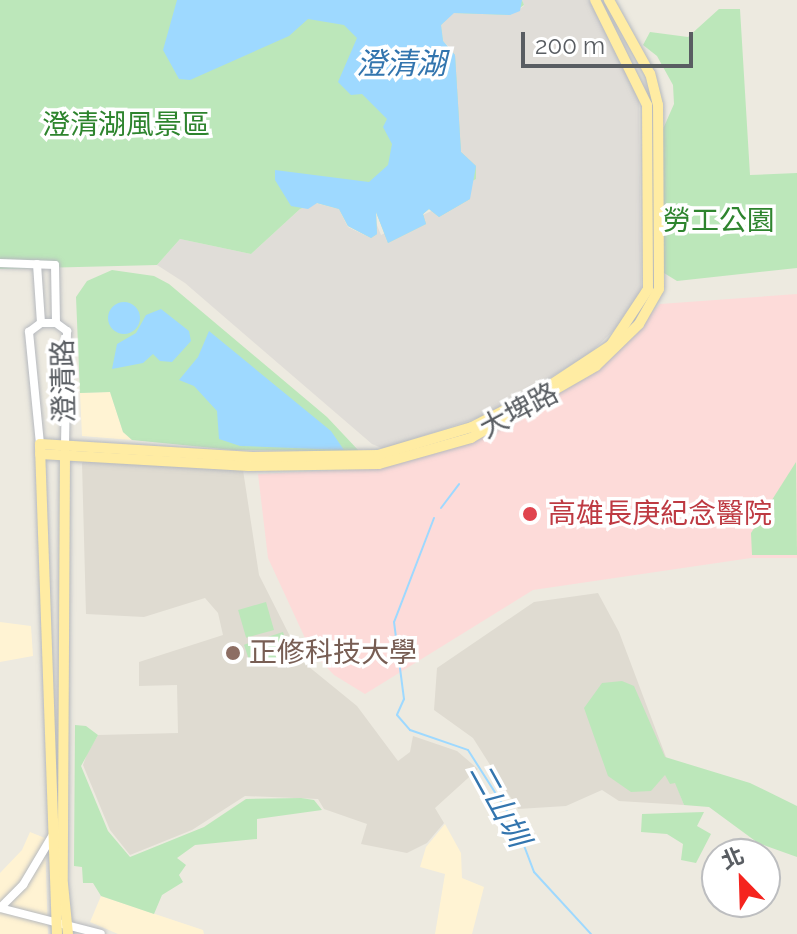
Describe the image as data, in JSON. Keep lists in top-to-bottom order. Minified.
{"streets":{"main road":["澄清路","大埤路"]},"crossings":[["澄清路","大埤路"]],"water":["澄清湖","二山圳"],"parks":["澄清湖風景區","勞工公園"],"places":["高雄長庚紀念醫院","正修科技大學"],"scale_bar":"200 m","north":"top left"}
